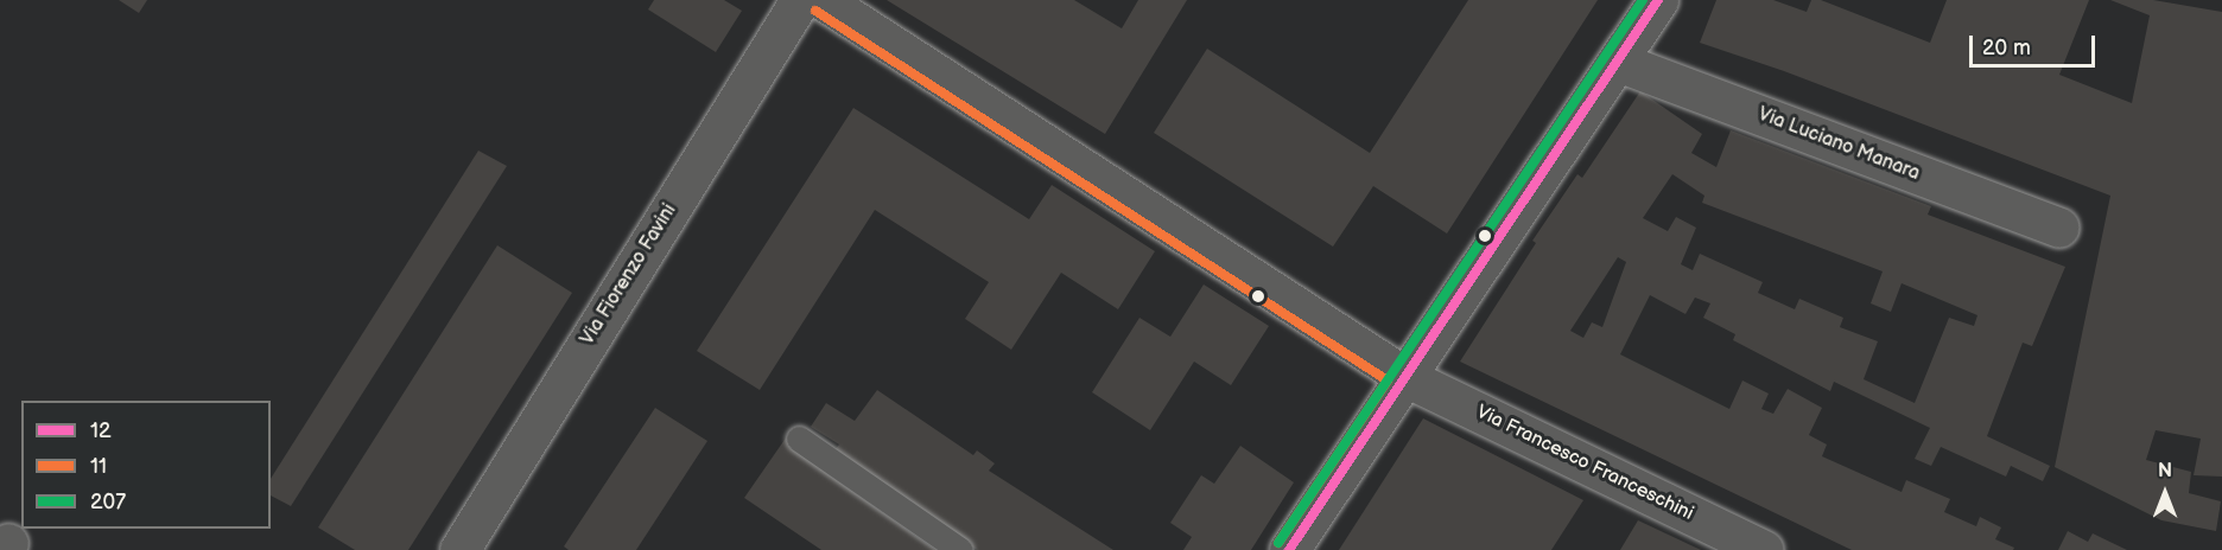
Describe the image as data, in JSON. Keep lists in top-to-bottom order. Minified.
{"streets":{"street":["Via Luciano Manara","Via Fiorenzo Favini","Via Francesco Franceschini"]},"lines":["transit line 12","transit line 207","transit line 11"],"legend":["12","11","207"],"scale_bar":"20 m","north":"top"}
